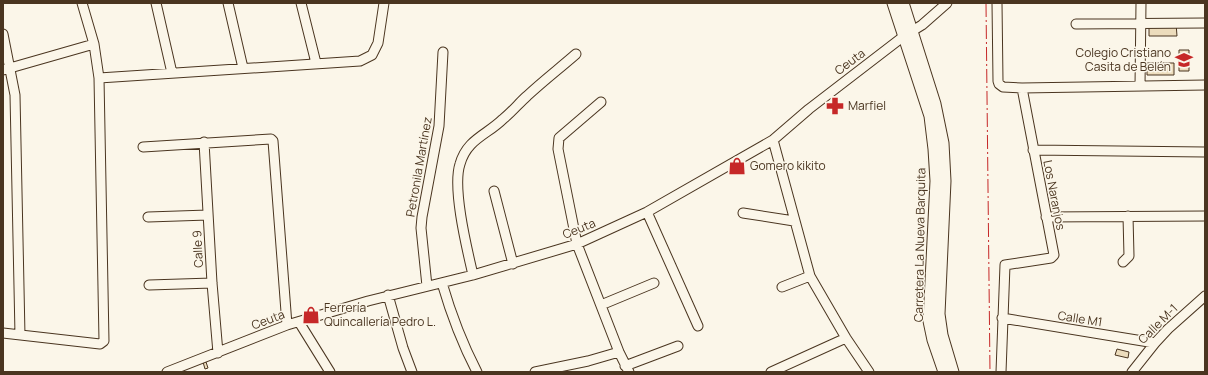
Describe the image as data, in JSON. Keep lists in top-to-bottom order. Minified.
{"streets":{"street":["Ceuta","Petronila Martínez","Los Naranjos","Carretera La Nueva Barquita","Calle 9","Calle M1","Calle M-1"]},"crossings":[["Ceuta","Petronila Martínez"],["Ceuta","Carretera La Nueva Barquita"],["Ceuta","Calle 9"],["Los Naranjos","Calle M1"],["Calle M1","Calle M-1"]],"places":{"school or university":["Colegio Cristiano Casita de Belén"],"pharmacy":["Marfiel"],"shop":["Gomero kikito","Ferrería Quincallería Pedro L."]}}
